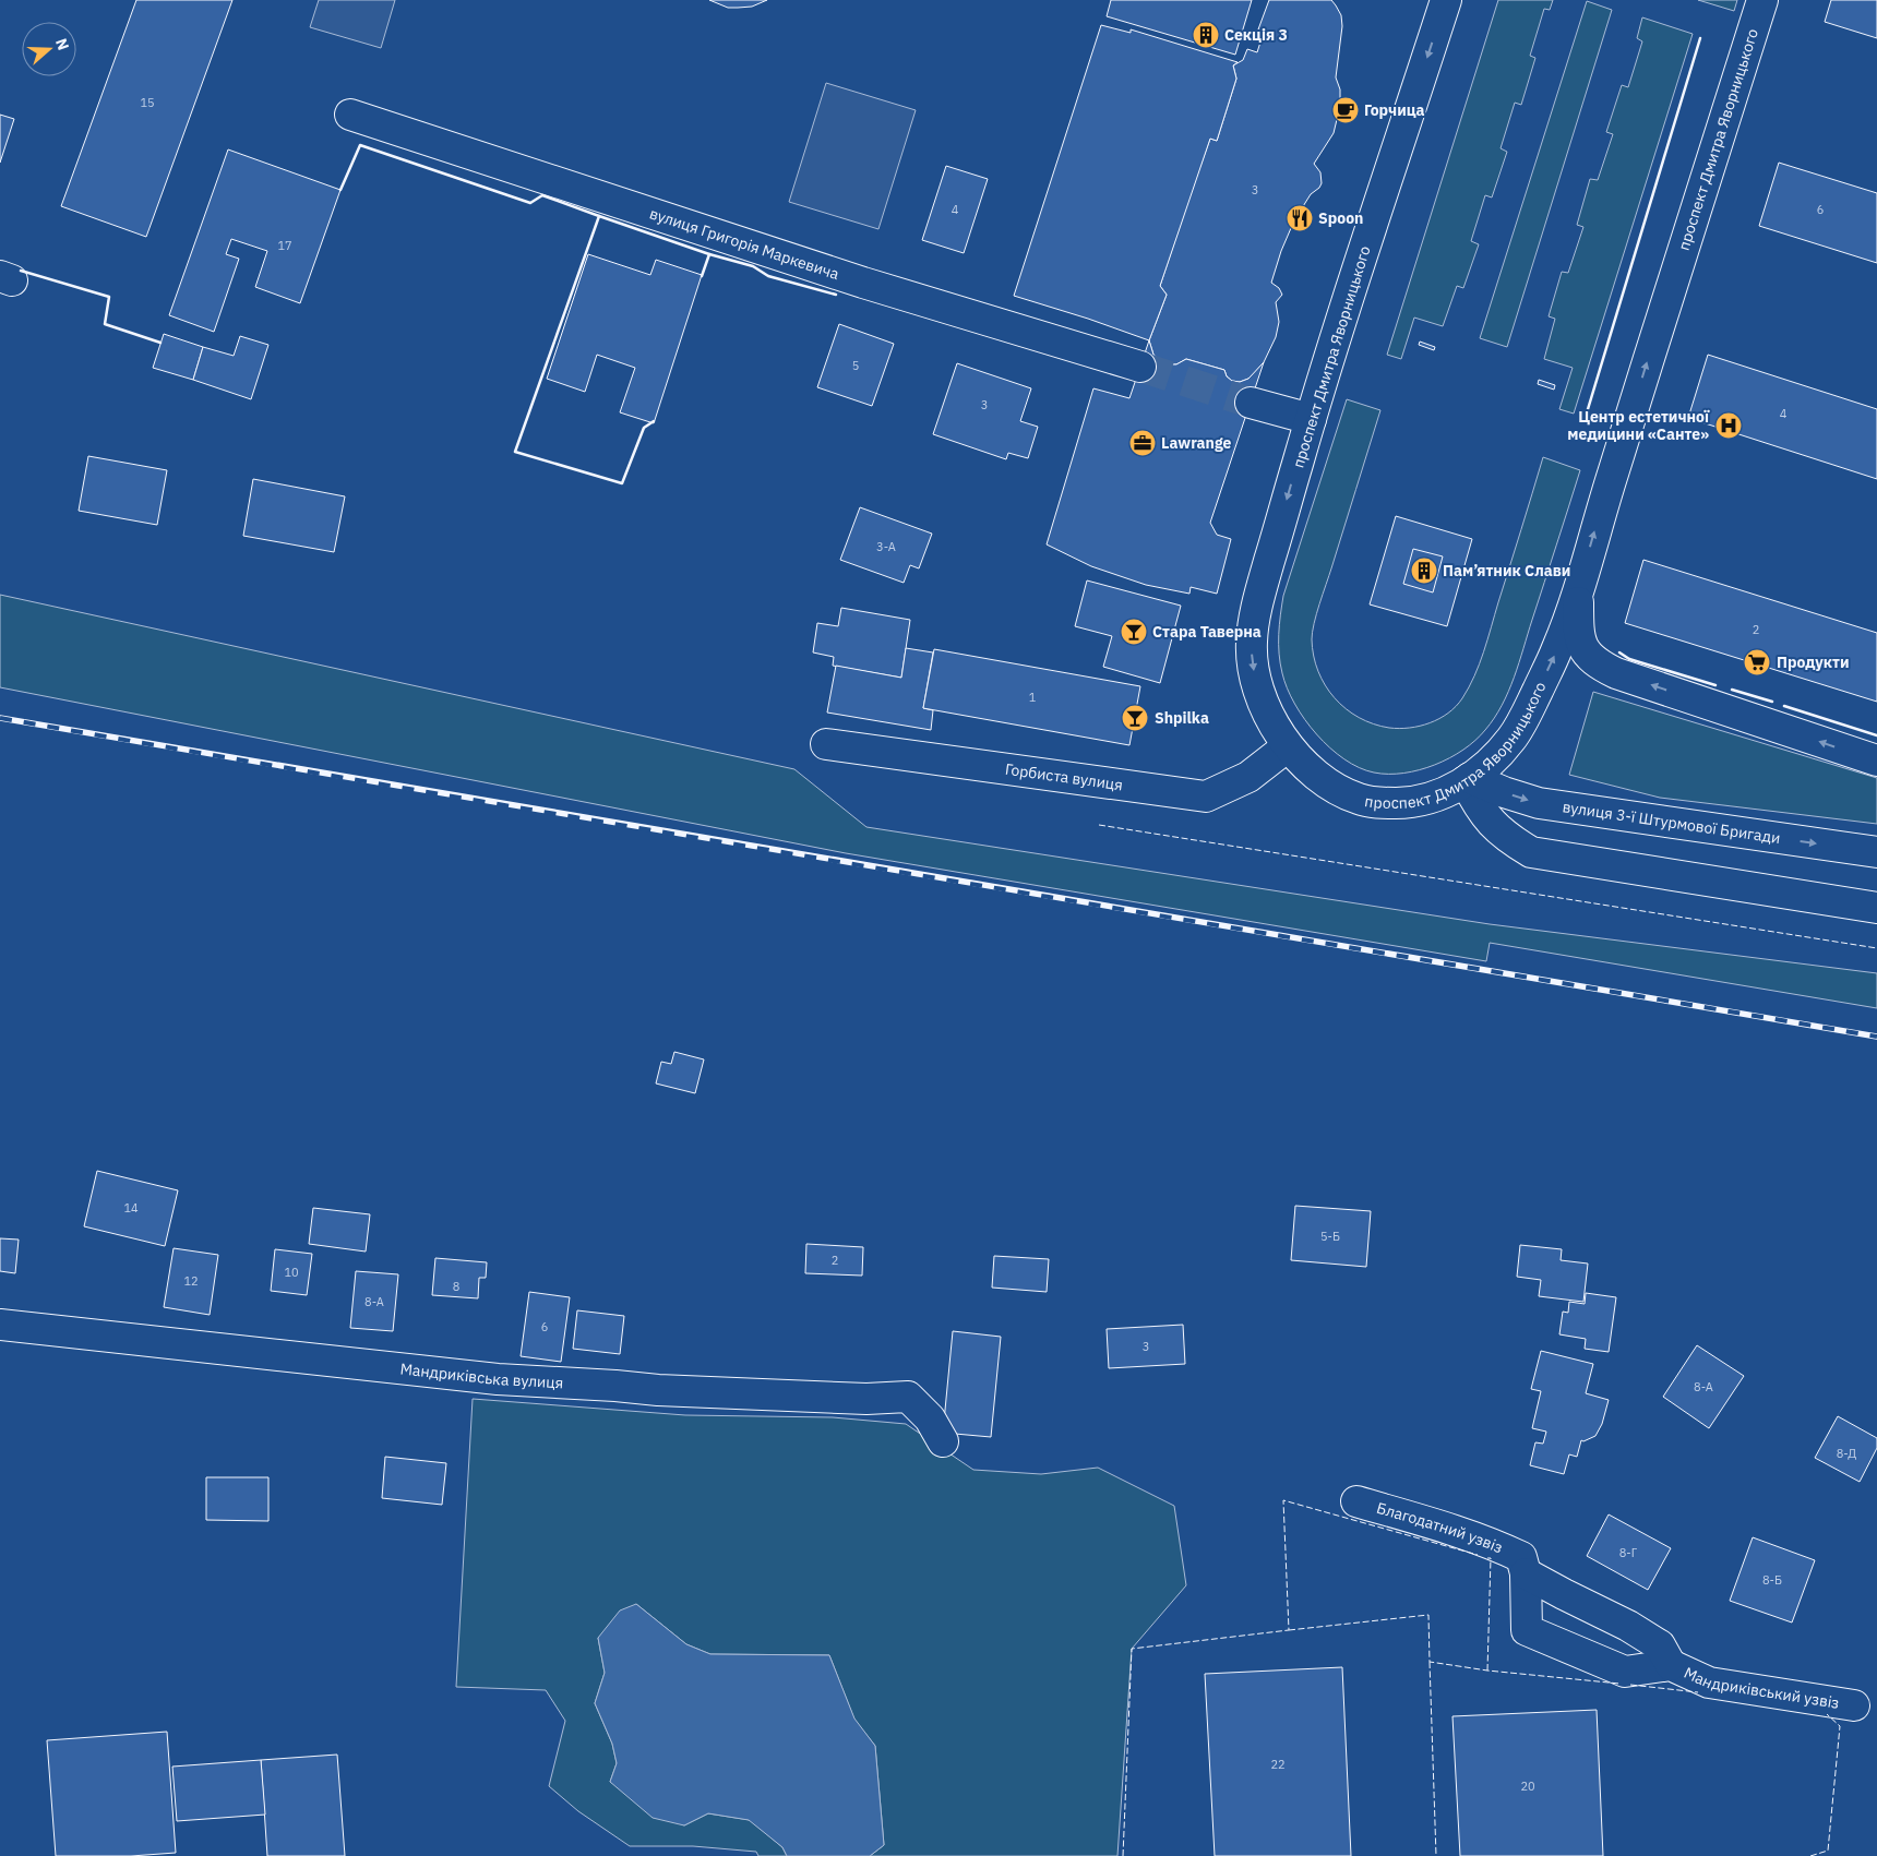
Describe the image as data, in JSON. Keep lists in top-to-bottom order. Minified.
{"streets":{"street":["проспект Дмитра Яворницького","вулиця Григорія Маркевича","Горбиста вулиця","вулиця 3-ї Штурмової Бригади","Мандриківська вулиця","Благодатний узвіз","Мандриківський узвіз"]},"crossings":[["проспект Дмитра Яворницького","Горбиста вулиця"],["проспект Дмитра Яворницького","вулиця 3-ї Штурмової Бригади"],["Благодатний узвіз","Мандриківський узвіз"]],"places":{"building":["Секція 3","Пам’ятник Слави"],"cafe":["Горчица"],"restaurant":["Spoon"],"hospital":["Центр естетичної медицини «Санте»"],"office":["Lawrange"],"bar":["Стара Таверна","Shpilka"],"supermarket":["Продукти"]},"house_numbers":["15","3","4","6","17","5","3","4","3-А","2","1","14","5-Б","2","10","12","8","8-А","6","3","8-А","8-Д","8-Г","8-Б","22","20"],"north":"right"}
